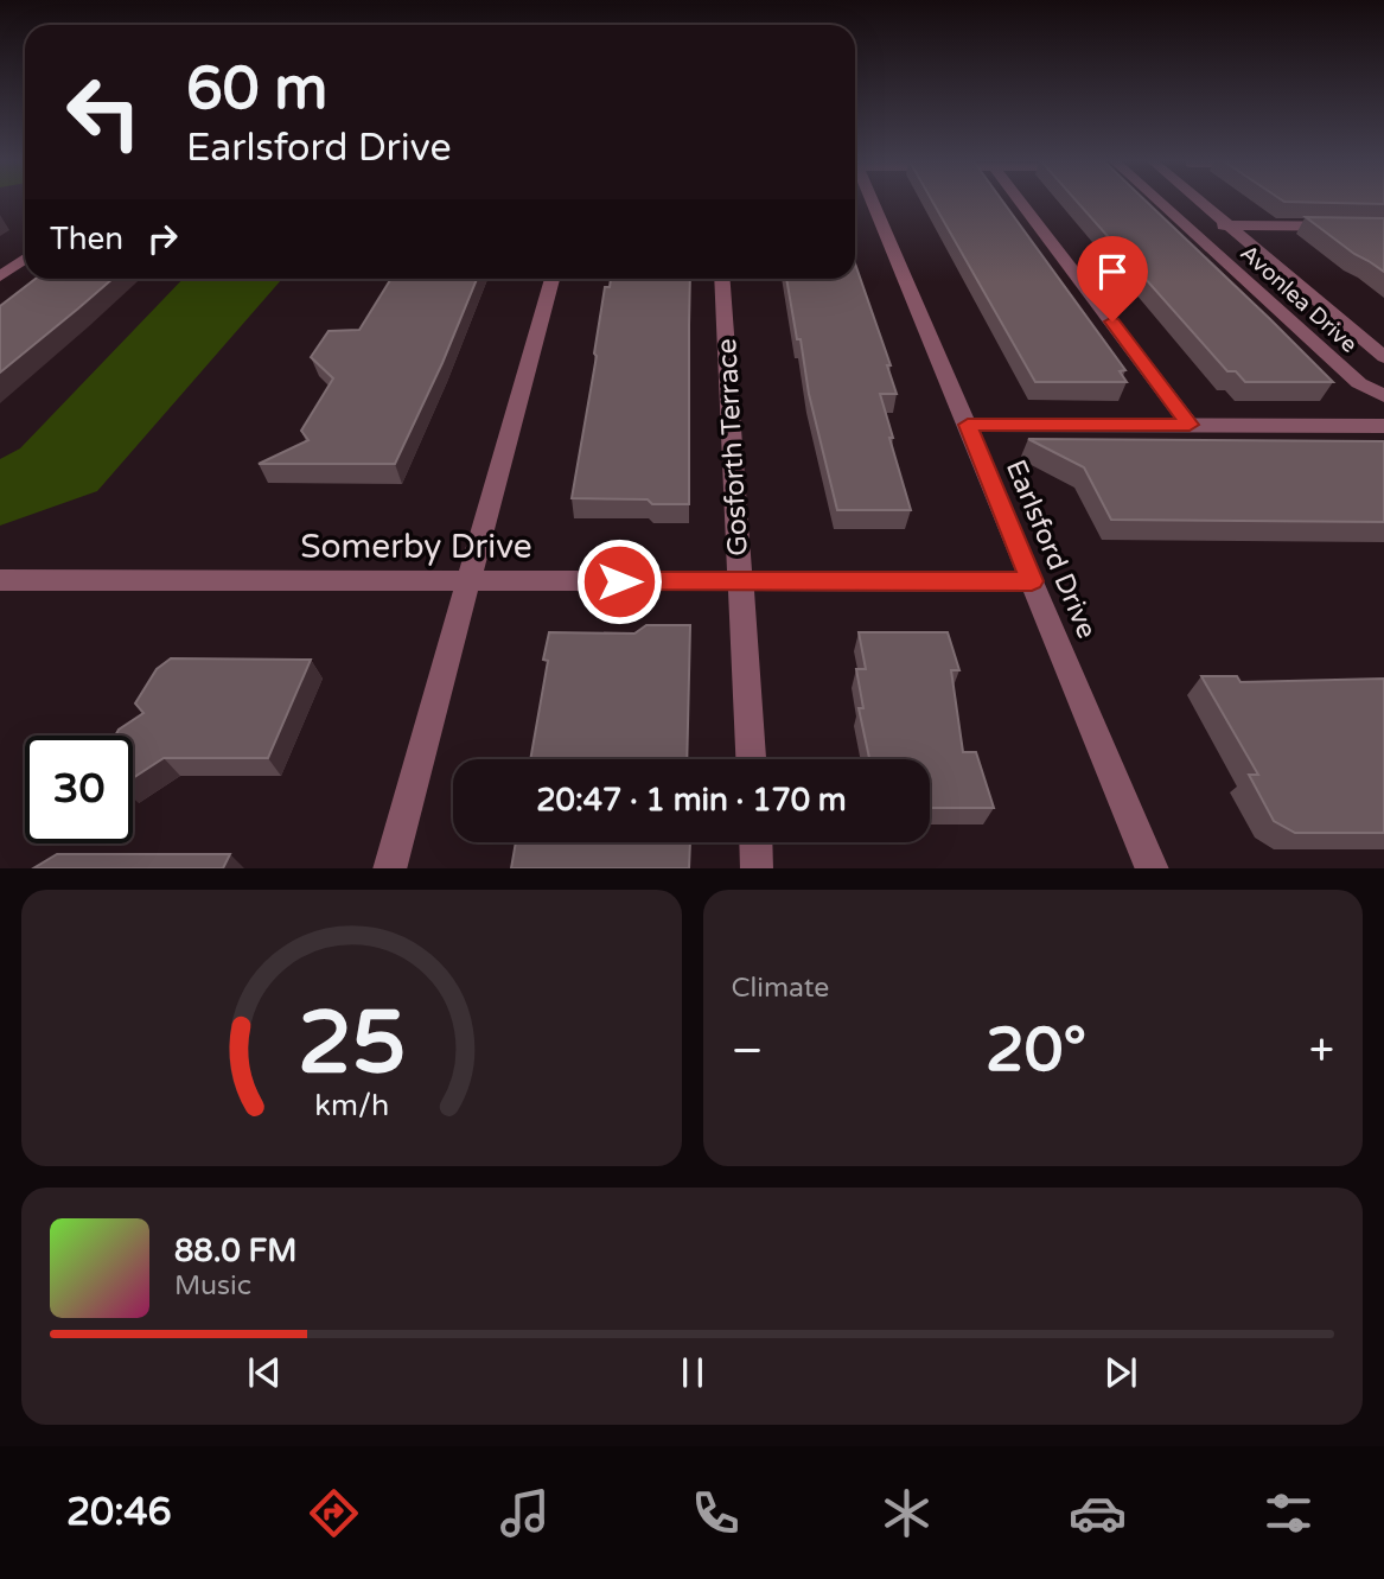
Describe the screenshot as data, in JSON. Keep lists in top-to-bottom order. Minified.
{"streets":{"street":["Avonlea Drive","Gosforth Terrace","Somerby Drive","Earlsford Drive"]},"crossings":[["Gosforth Terrace","Somerby Drive"],["Somerby Drive","Earlsford Drive"]],"page":{"turn":["60 m","Earlsford Drive"],"then":"Then","limit":"30","trip":"20:47 · 1 min · 170 m","tile":"Climate","heat":["−","20°","+"],"song":["88.0 FM","Music"],"tabs":"20:46","gauge":["25","km/h"]}}
